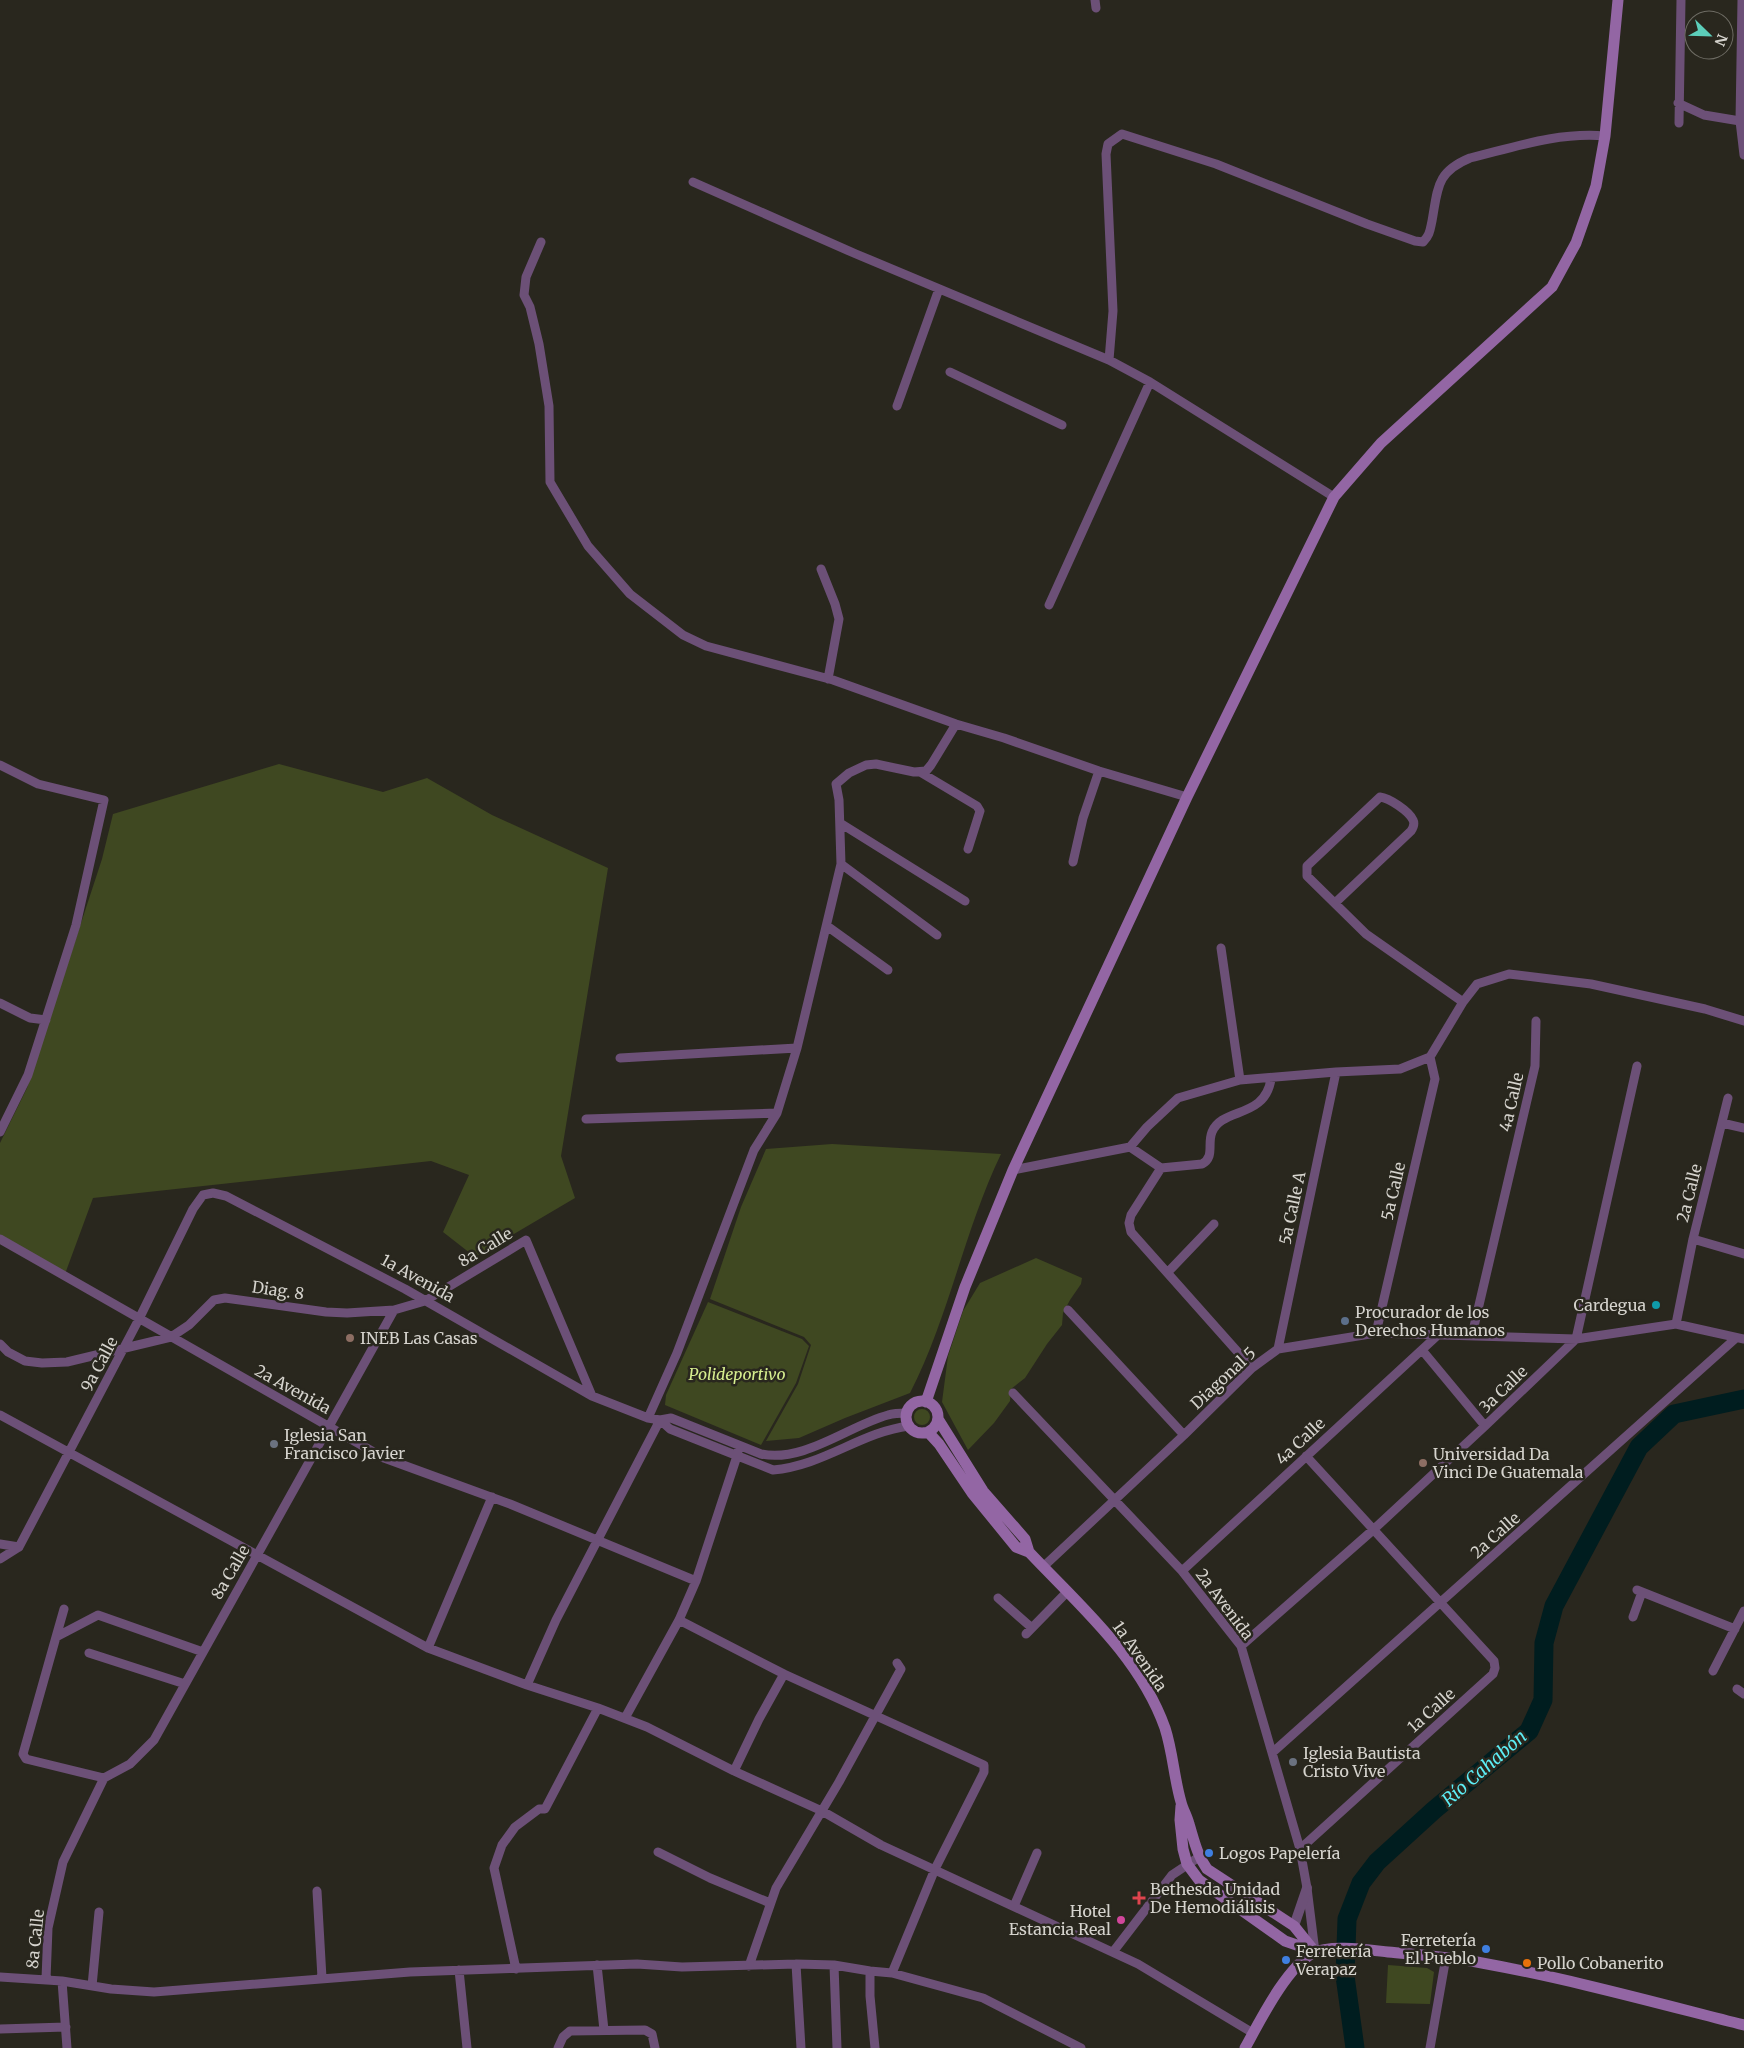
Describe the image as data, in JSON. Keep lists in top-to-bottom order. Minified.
{"streets":{"main road":["1a Avenida"],"street":["4a Calle","5a Calle","2a Calle","5a Calle A","8a Calle","Diag. 8","9a Calle","Diagonal 5","2a Avenida","3a Calle","1a Calle"]},"crossings":[["4a Calle","Diagonal 5"],["4a Calle","2a Avenida"],["5a Calle","Diagonal 5"],["2a Calle","Diagonal 5"],["2a Calle","2a Avenida"],["2a Calle","1a Calle"],["5a Calle A","Diagonal 5"],["8a Calle","1a Avenida"],["8a Calle","Diag. 8"],["8a Calle","2a Avenida"],["1a Avenida","9a Calle"],["1a Avenida","Diagonal 5"],["1a Avenida","2a Avenida"],["Diag. 8","2a Avenida"],["9a Calle","2a Avenida"],["Diagonal 5","2a Avenida"],["Diagonal 5","3a Calle"],["2a Avenida","3a Calle"],["2a Avenida","1a Calle"]],"water":["Río Cahabón"],"parks":["Polideportivo"],"places":{"other":["Cardegua","Procurador de los Derechos Humanos","INEB Las Casas","Iglesia San Francisco Javier","Universidad Da Vinci De Guatemala","Iglesia Bautista Cristo Vive","Logos Papelería","Hotel Estancia Real","Ferretería El Pueblo","Ferretería Verapaz","Pollo Cobanerito"],"health":["Bethesda Unidad De Hemodiálisis"]},"north":"bottom right"}
